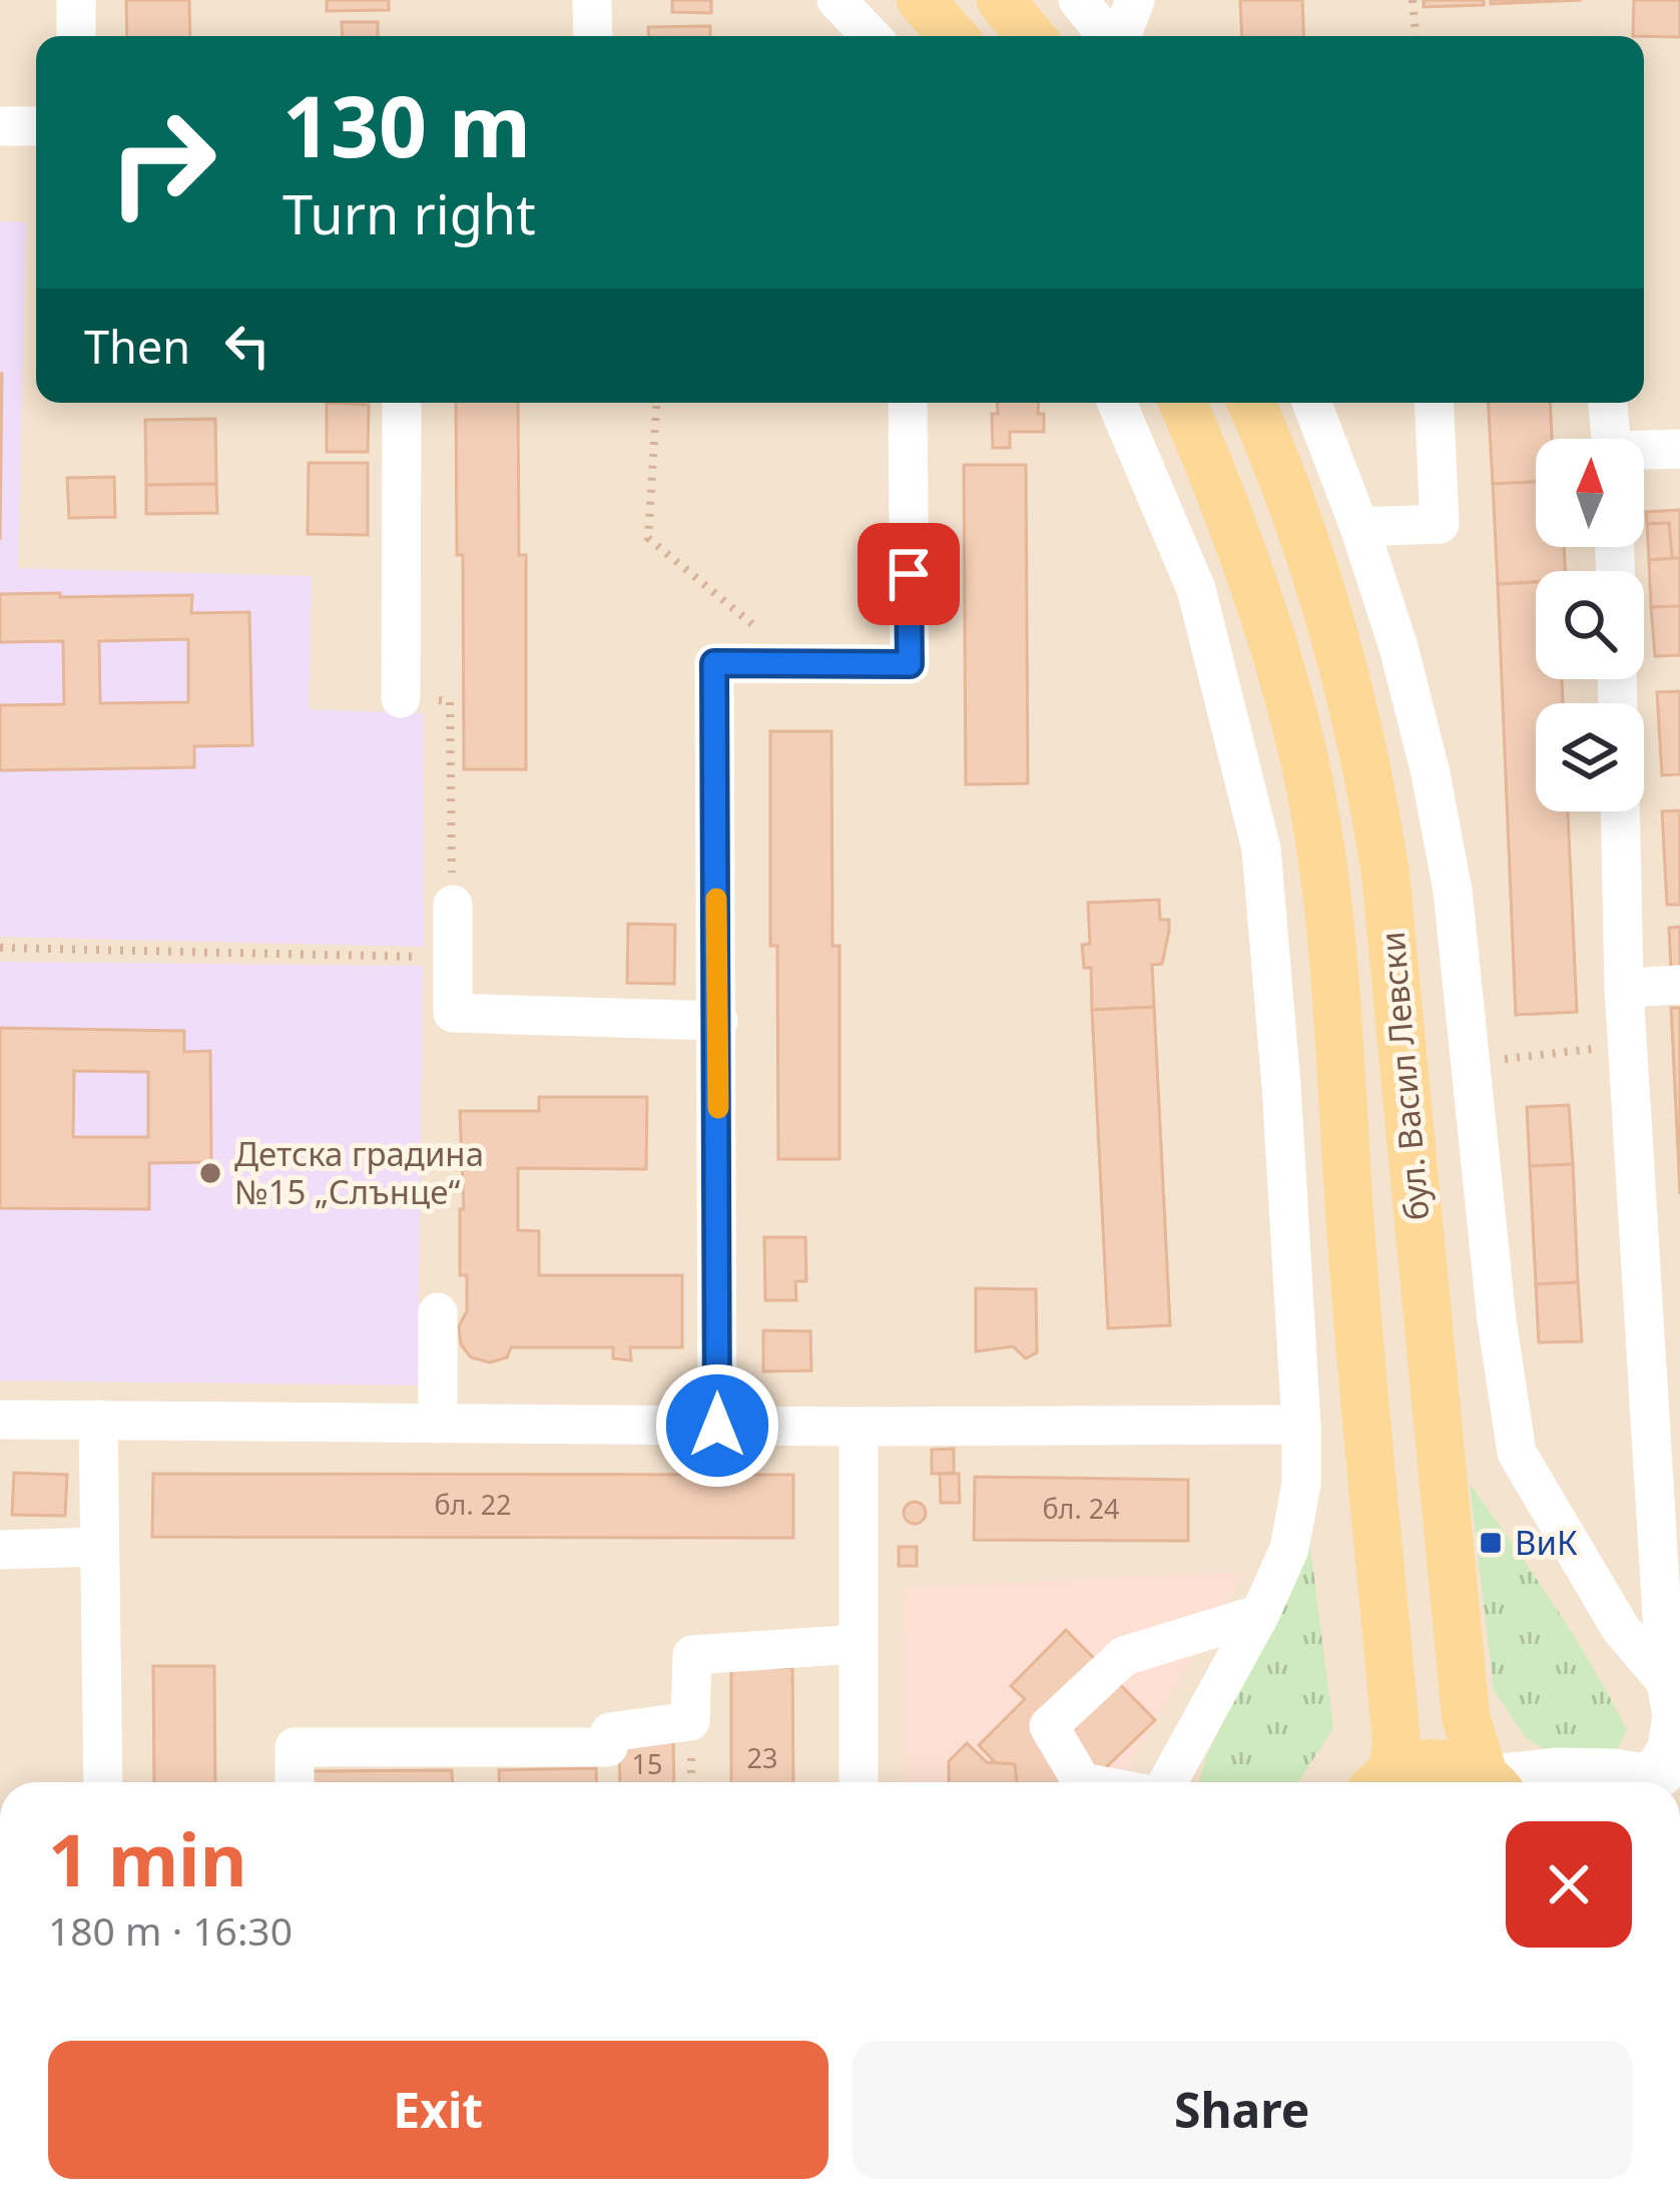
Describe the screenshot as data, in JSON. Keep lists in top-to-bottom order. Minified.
{"streets":{"main road":["бул. Васил Левски"]},"places":{"other":["Детска градина №15 „Слънце“"],"transit":["ВиК"]},"house_numbers":["бл. 22","бл. 24","23","15"],"north":"top","page":{"turn":["130 m","Turn right"],"then":"Then","heading":["1 min","180 m · 16:30"],"buttons":["Exit","Share"]}}
